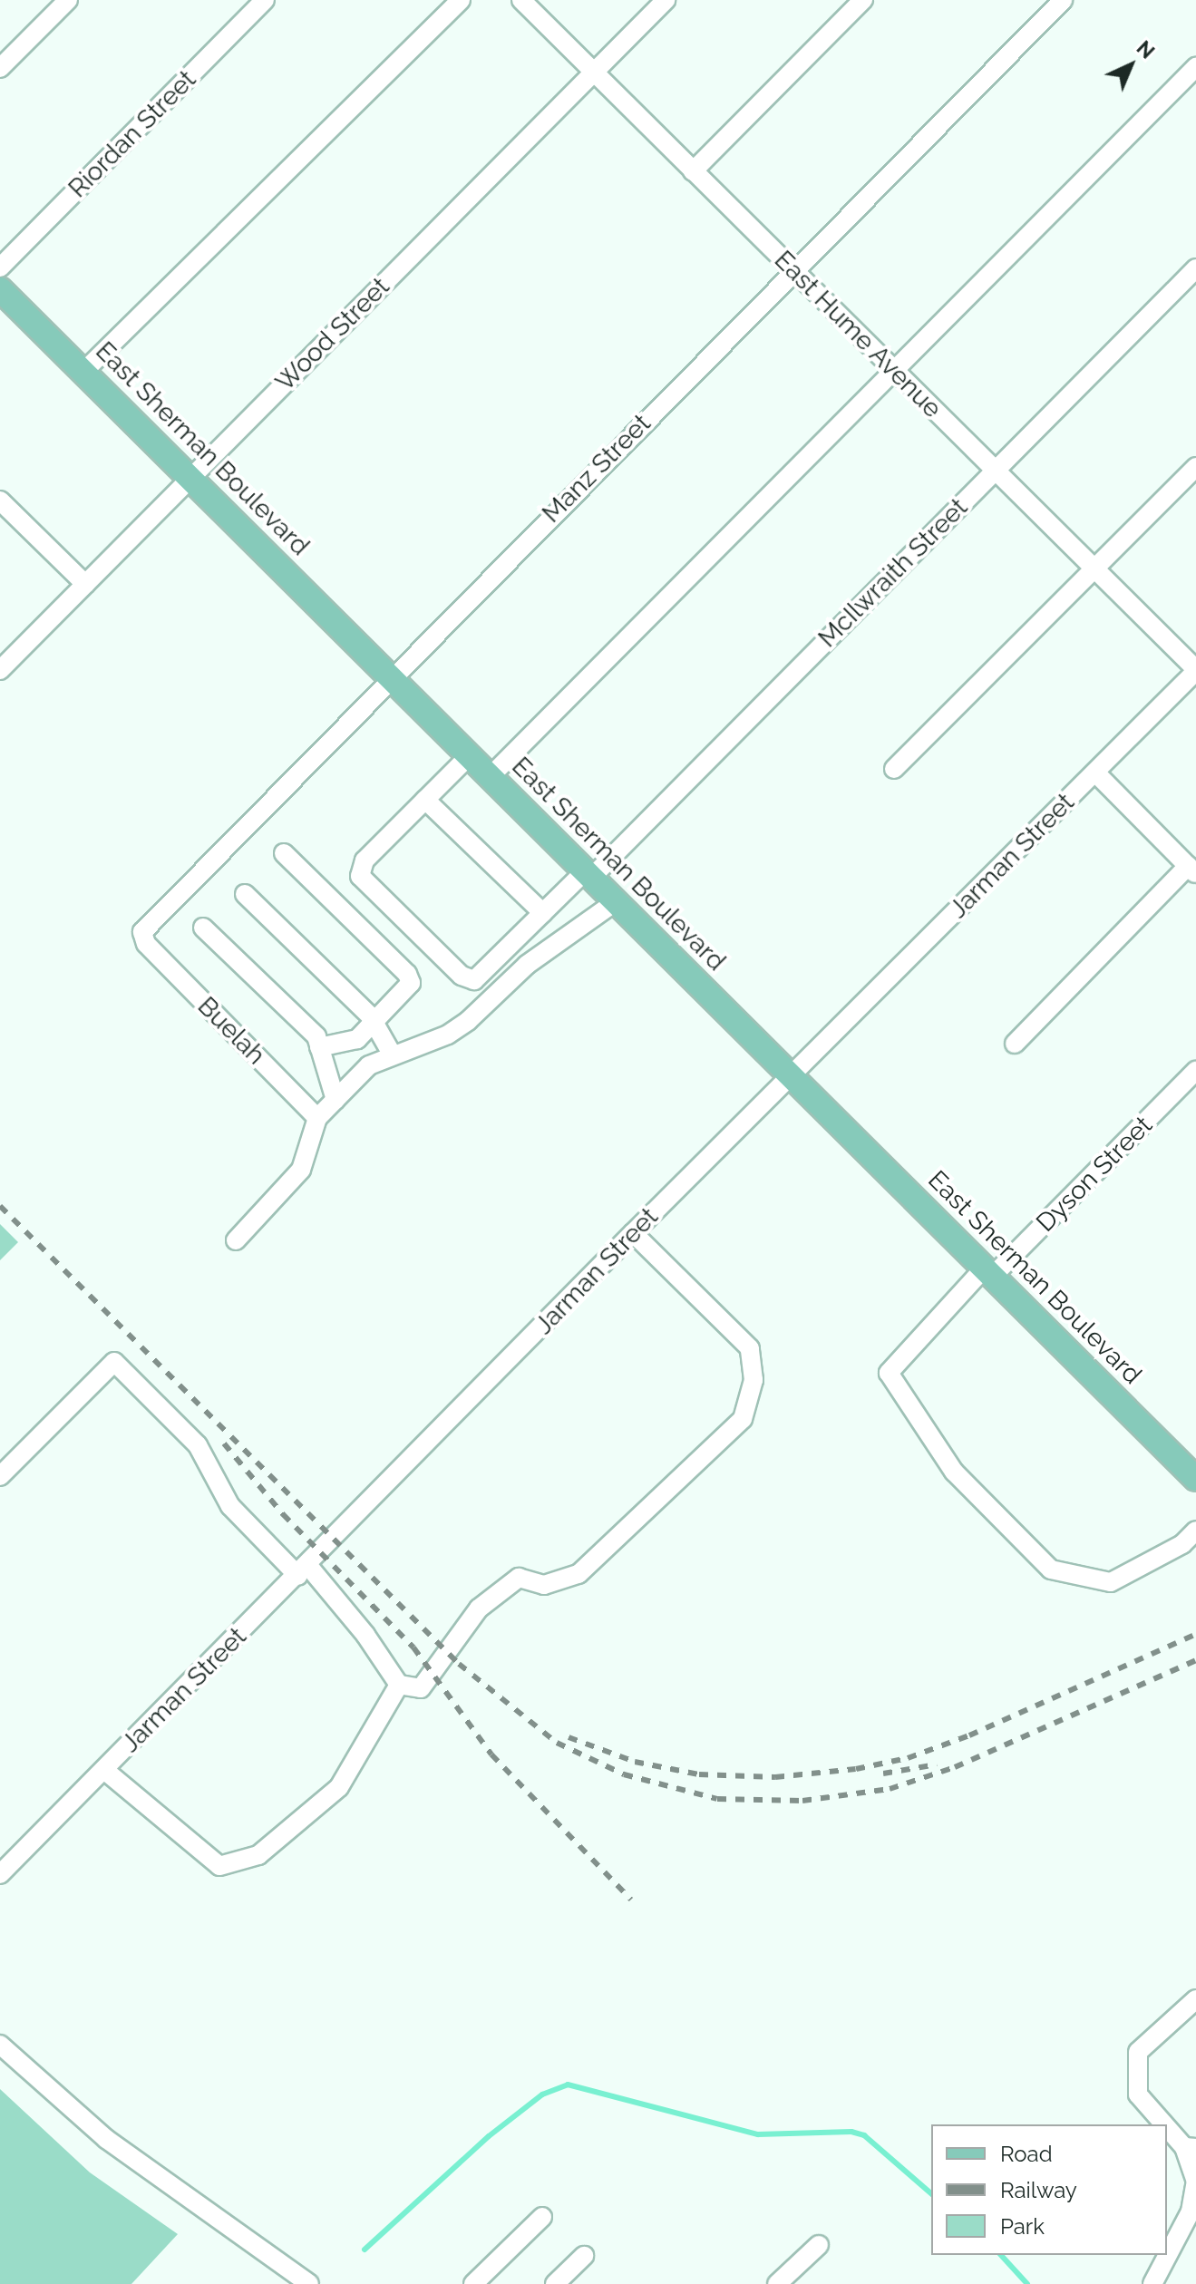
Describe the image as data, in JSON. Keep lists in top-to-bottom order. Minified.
{"streets":{"main road":["East Sherman Boulevard"],"street":["Riordan Street","Wood Street","East Hume Avenue","Manz Street","McIlwraith Street","Jarman Street","Buelah","Dyson Street"]},"crossings":[["Wood Street","East Hume Avenue"],["Wood Street","East Sherman Boulevard"],["East Hume Avenue","Manz Street"],["East Hume Avenue","McIlwraith Street"],["East Hume Avenue","Jarman Street"],["East Sherman Boulevard","Manz Street"],["East Sherman Boulevard","McIlwraith Street"],["East Sherman Boulevard","Jarman Street"],["East Sherman Boulevard","Dyson Street"],["Manz Street","Buelah"]],"legend":["Road","Railway","Park"],"north":"top right"}
